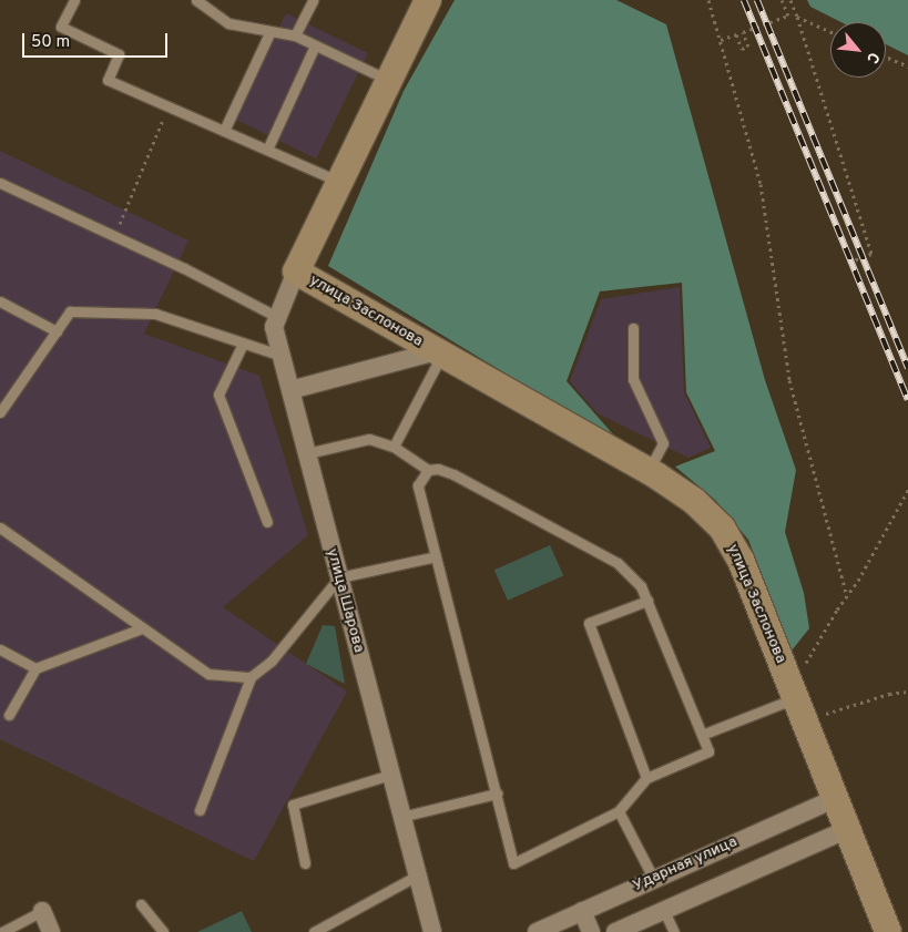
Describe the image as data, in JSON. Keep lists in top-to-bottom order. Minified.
{"streets":{"street":["улица Заслонова","улица Шарова","Ударная улица"]},"crossings":[["улица Заслонова","улица Шарова"],["улица Заслонова","Ударная улица"]],"scale_bar":"50 m","north":"bottom right"}
